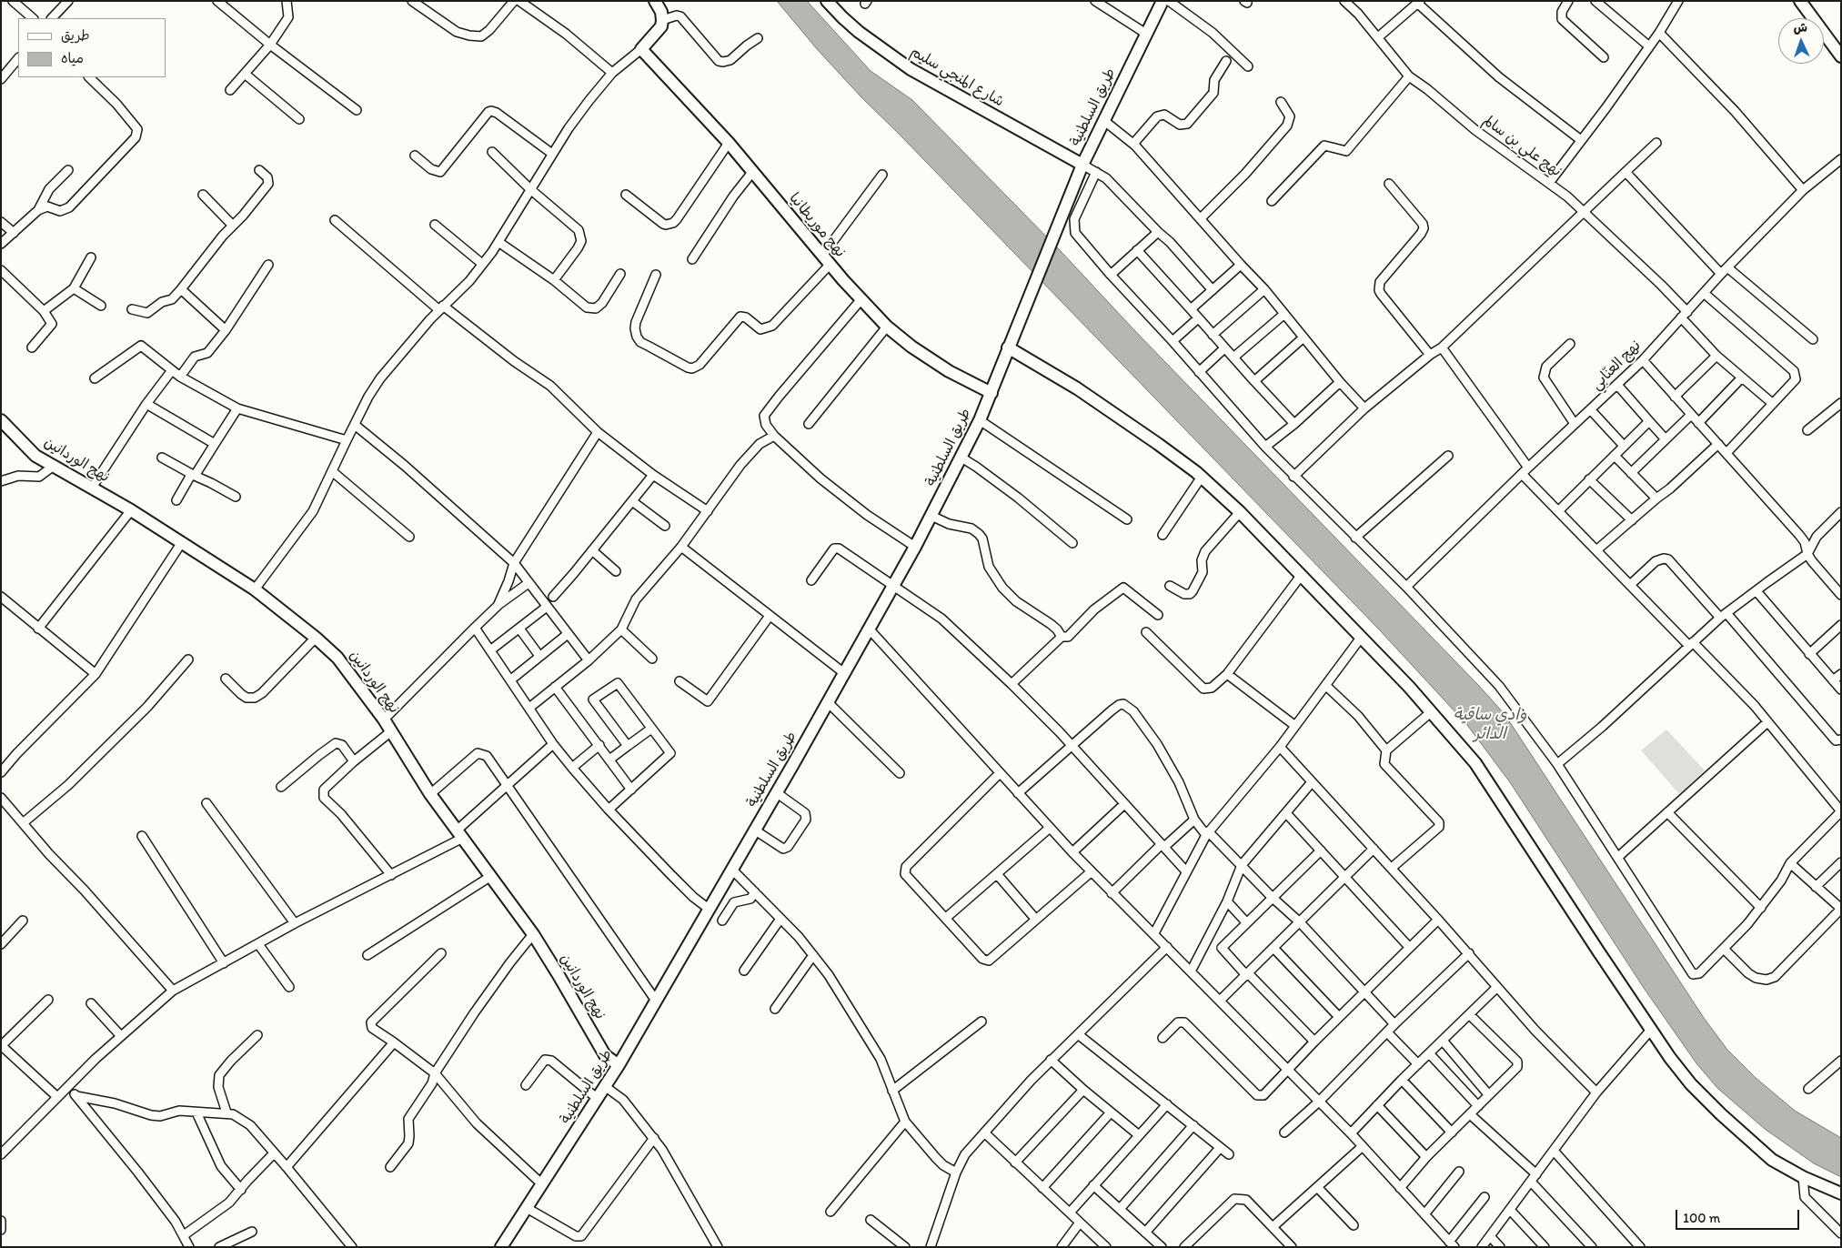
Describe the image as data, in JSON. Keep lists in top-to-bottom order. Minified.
{"streets":{"main road":["شارع المنجي سليم","طريق السلطنية","نهج موريطانيا","نهج الوردانين"],"street":["نهج علي بن سالم","نهج العنّابي"]},"crossings":[["شارع المنجي سليم","طريق السلطنية"],["طريق السلطنية","نهج موريطانيا"],["طريق السلطنية","نهج الوردانين"],["نهج علي بن سالم","نهج العنّابي"]],"water":["وادي ساقية الدائر"],"legend":["طريق","مياه"],"scale_bar":"100 m","north":"top"}
